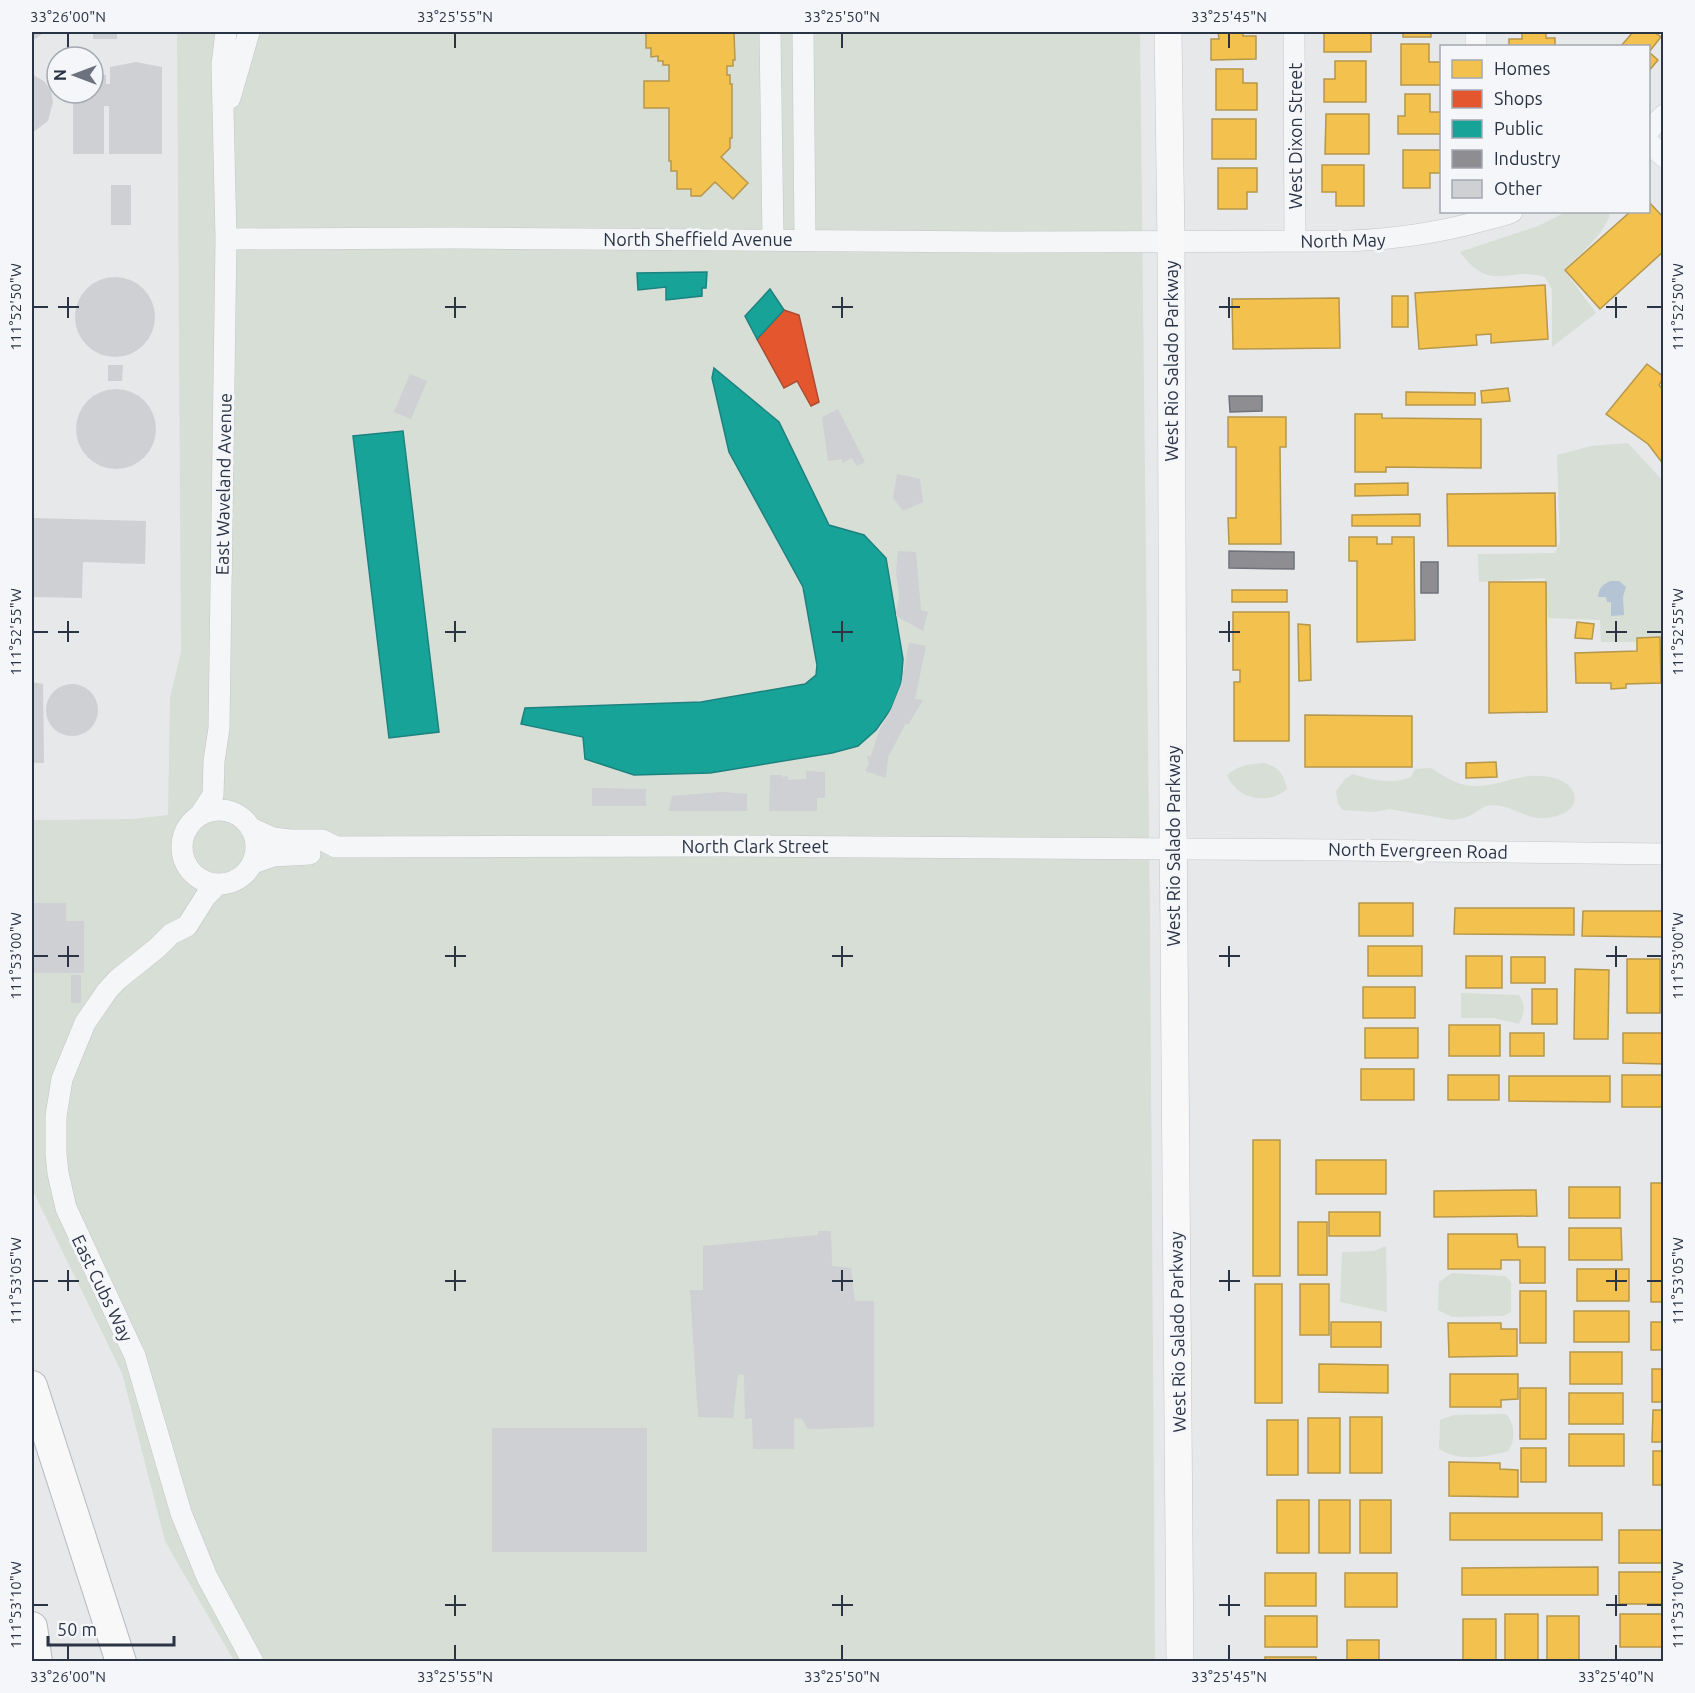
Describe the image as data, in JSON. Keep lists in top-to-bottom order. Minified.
{"streets":{"main road":["West Rio Salado Parkway"],"street":["West Dixon Street","North Sheffield Avenue","North May","East Waveland Avenue","North Clark Street","North Evergreen Road","East Cubs Way"]},"crossings":[["West Dixon Street","North May"],["North Sheffield Avenue","North May"],["North Sheffield Avenue","West Rio Salado Parkway"],["North Sheffield Avenue","East Waveland Avenue"],["North May","West Rio Salado Parkway"],["West Rio Salado Parkway","North Clark Street"],["West Rio Salado Parkway","North Evergreen Road"],["East Waveland Avenue","North Clark Street"],["East Waveland Avenue","East Cubs Way"],["North Clark Street","North Evergreen Road"],["North Clark Street","East Cubs Way"]],"legend":["Homes","Shops","Public","Industry","Other"],"scale_bar":"50 m","north":"left","coordinates":["33°26'00\"N","33°25'55\"N","33°25'50\"N","33°25'45\"N","111°52'50\"W","111°52'55\"W","111°53'00\"W","111°53'05\"W","111°53'10\"W","33°25'40\"N"]}
